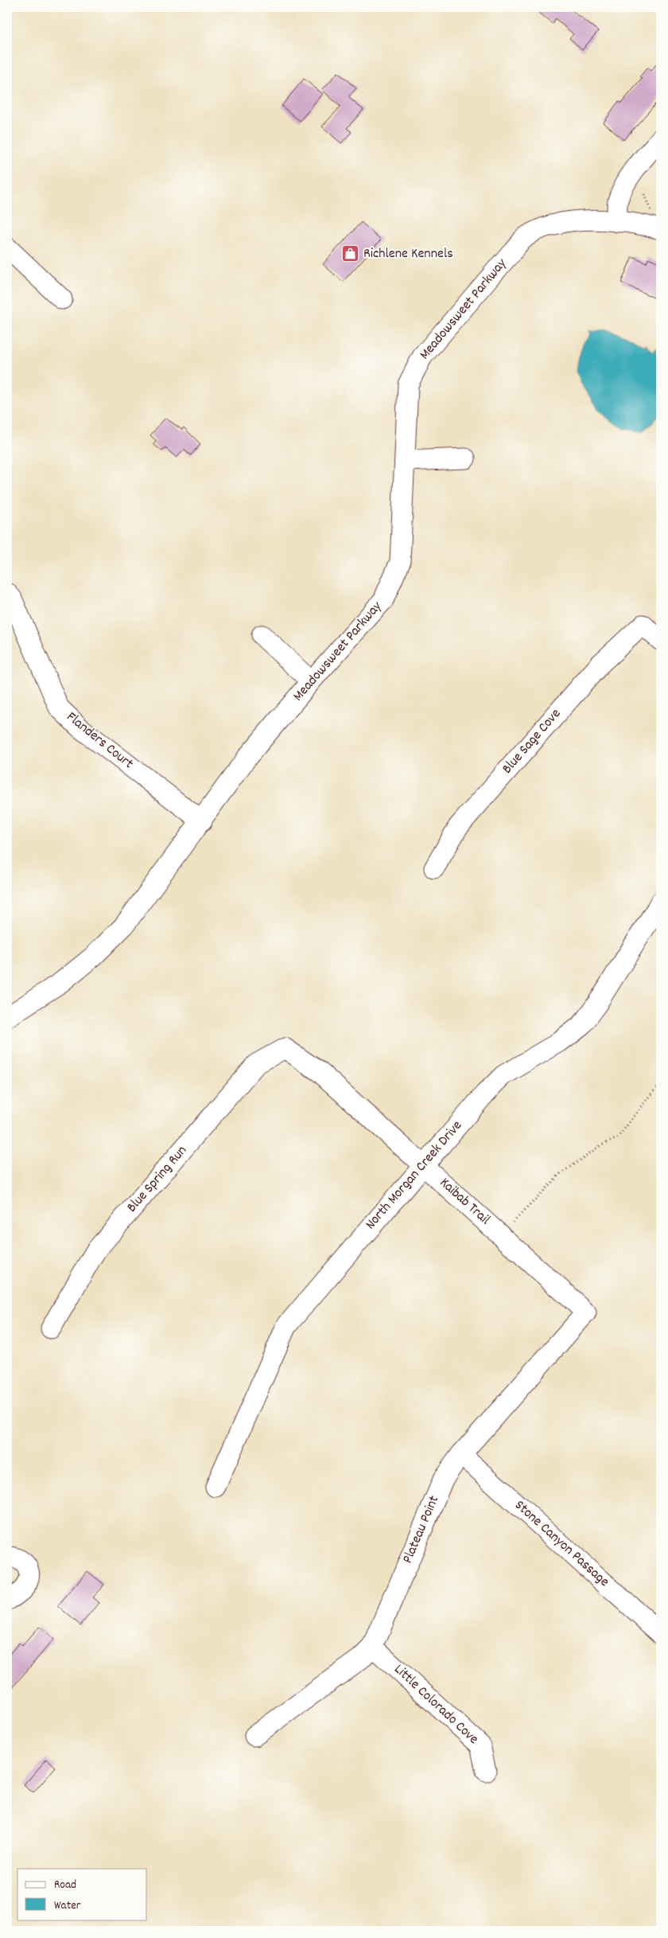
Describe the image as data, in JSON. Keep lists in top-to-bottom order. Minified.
{"streets":{"street":["Meadowsweet Parkway","Flanders Court","Blue Sage Cove","North Morgan Creek Drive","Blue Spring Run","Kaibab Trail","Plateau Point","Stone Canyon Passage","Little Colorado Cove"]},"crossings":[["Meadowsweet Parkway","Flanders Court"],["North Morgan Creek Drive","Kaibab Trail"],["Blue Spring Run","Kaibab Trail"],["Kaibab Trail","Plateau Point"],["Plateau Point","Stone Canyon Passage"],["Plateau Point","Little Colorado Cove"]],"places":{"shop":["Richlene Kennels"]},"legend":["Road","Water"]}
